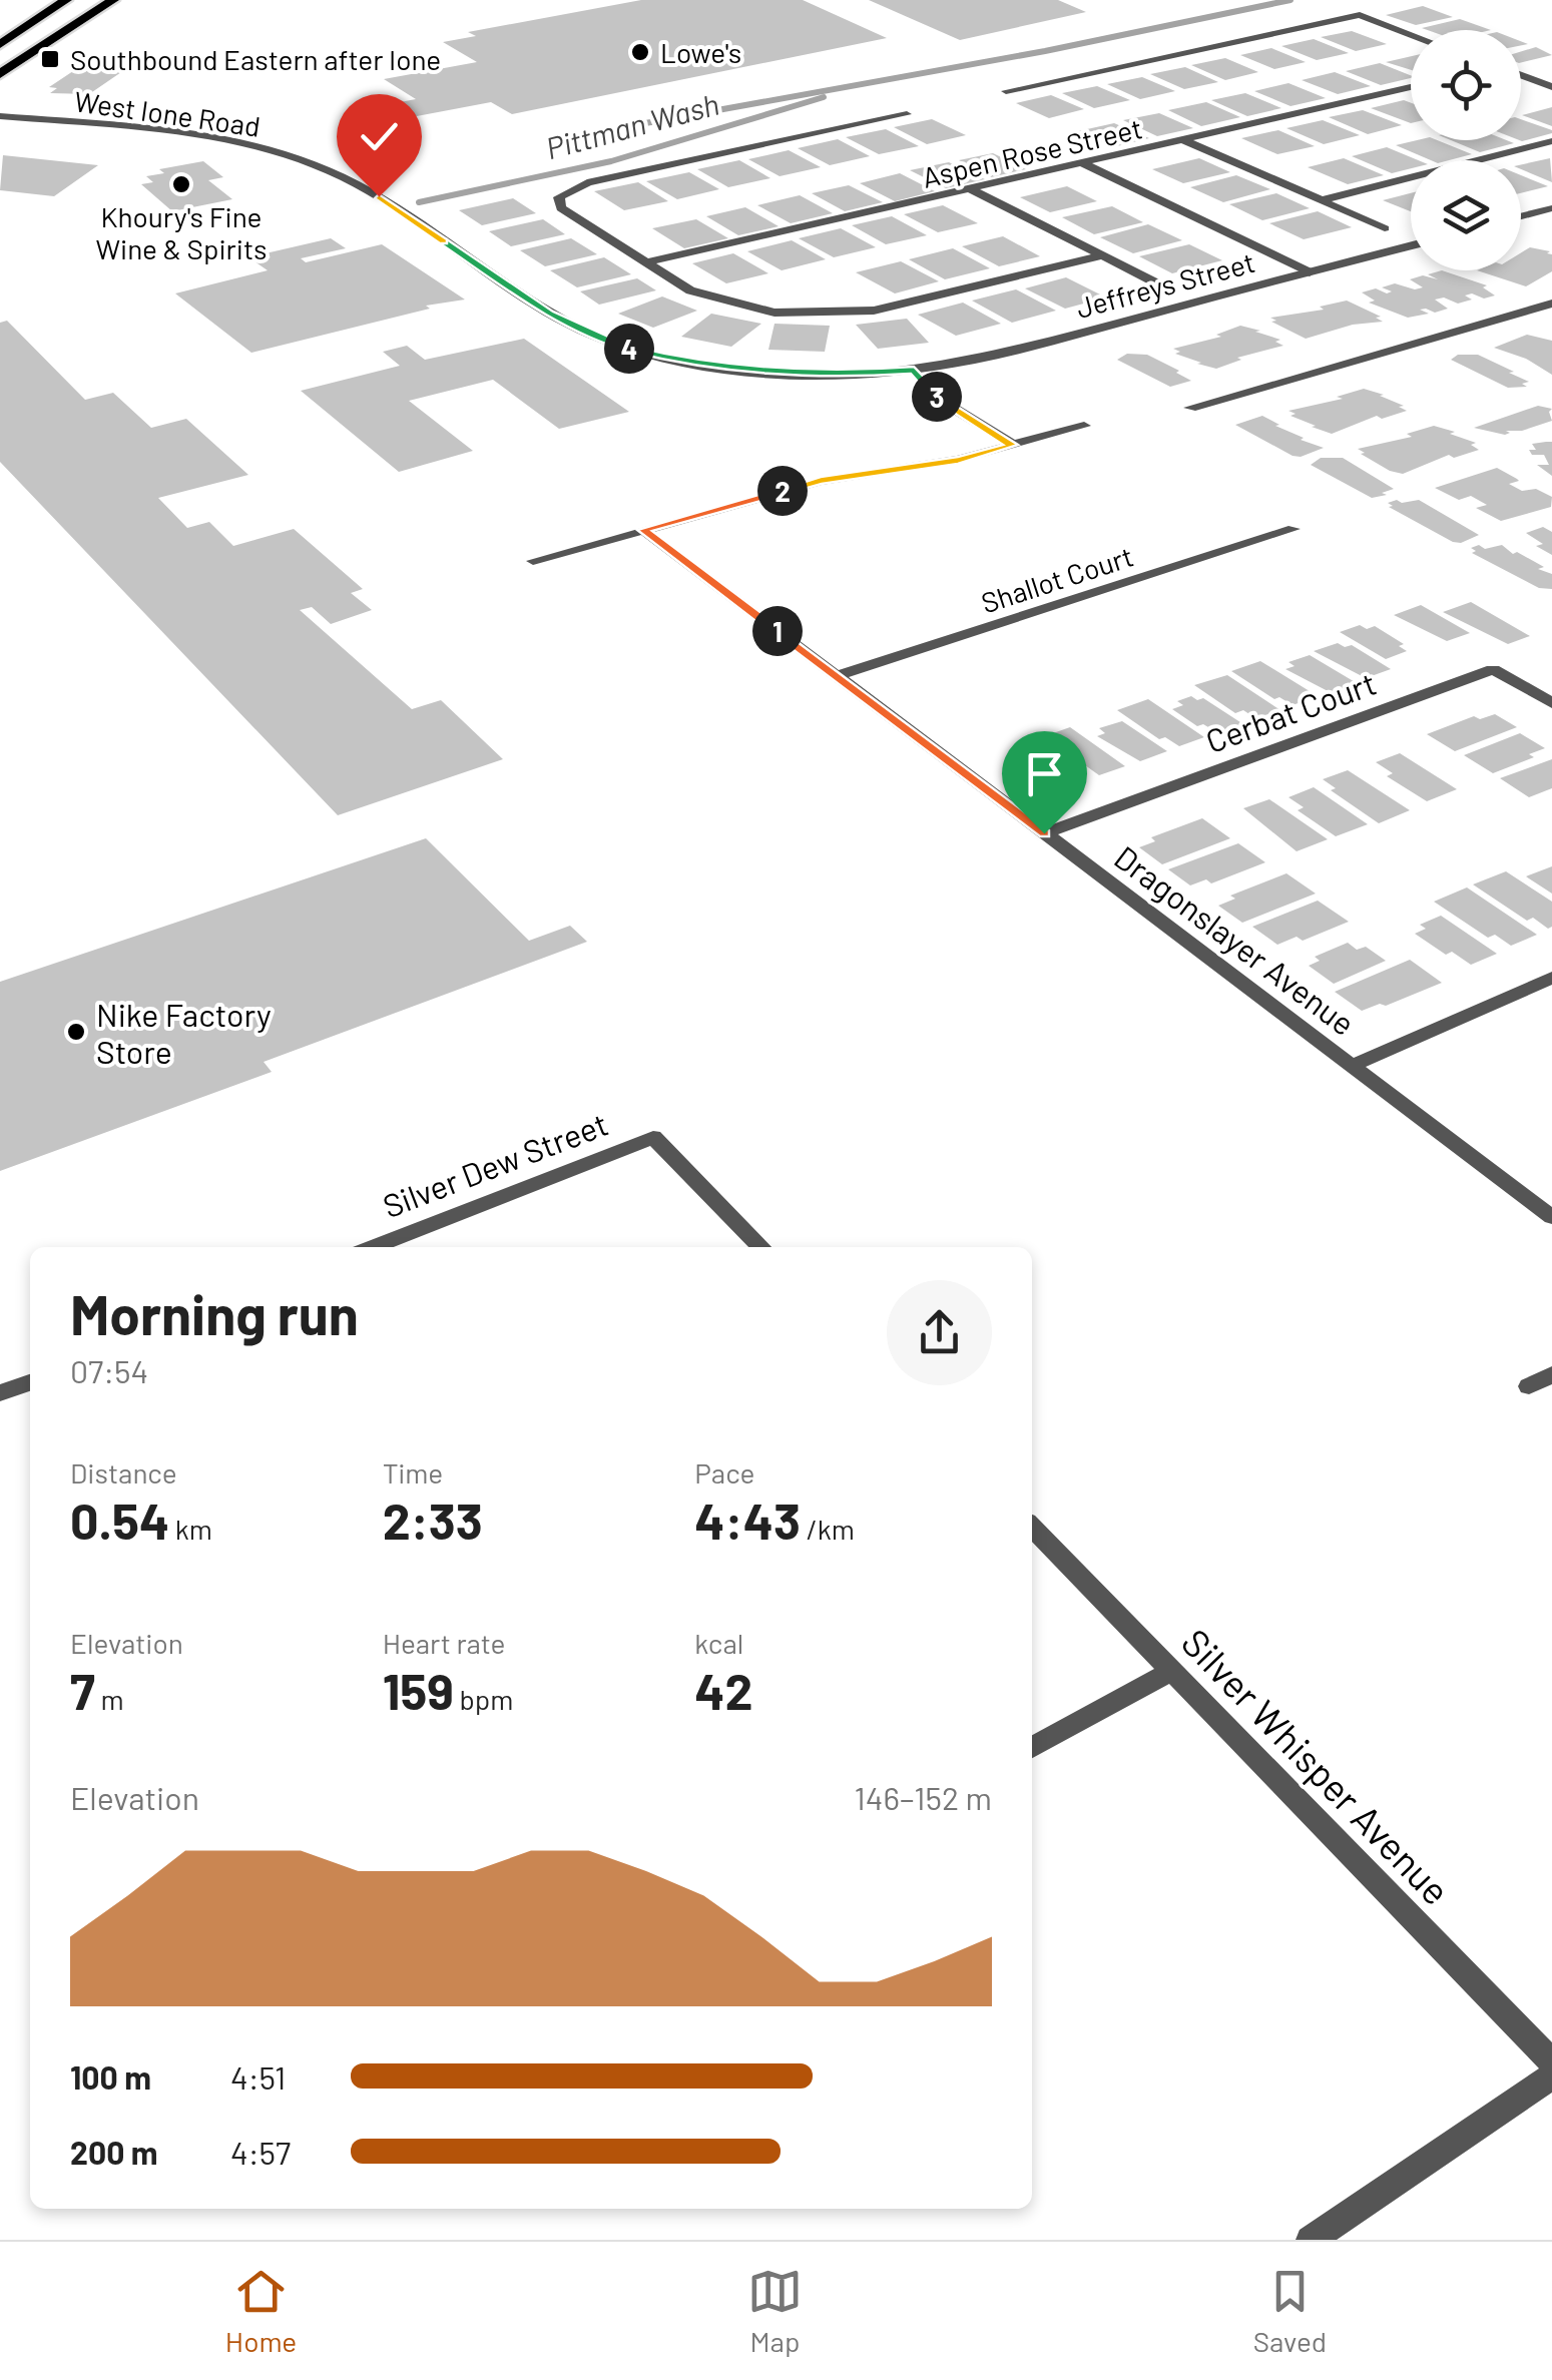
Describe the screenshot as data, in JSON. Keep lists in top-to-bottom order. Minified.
{"streets":{"street":["West Ione Road","Aspen Rose Street","Jeffreys Street","Shallot Court","Cerbat Court","Dragonslayer Avenue","Silver Dew Street","Silver Whisper Avenue"]},"crossings":[["West Ione Road","Jeffreys Street"],["Shallot Court","Dragonslayer Avenue"],["Cerbat Court","Dragonslayer Avenue"]],"water":["Pittman Wash"],"places":{"other":["Lowe's","Khoury's Fine Wine & Spirits","Nike Factory Store"],"transit":["Southbound Eastern after Ione"]},"page":{"pins":["4","3","2","1"],"heading":["Morning run","07:54"],"stats":[["Distance","0.54 km"],["Time","2:33"],["Pace","4:43 /km"],["Elevation","7 m"],["Heart rate","159 bpm"],["kcal","42"]],"chart":["Elevation","146–152 m"],"list":[{"name":"100 m","note":"4:51"},{"name":"200 m","note":"4:57"}],"tabs":["Home","Map","Saved"]}}
